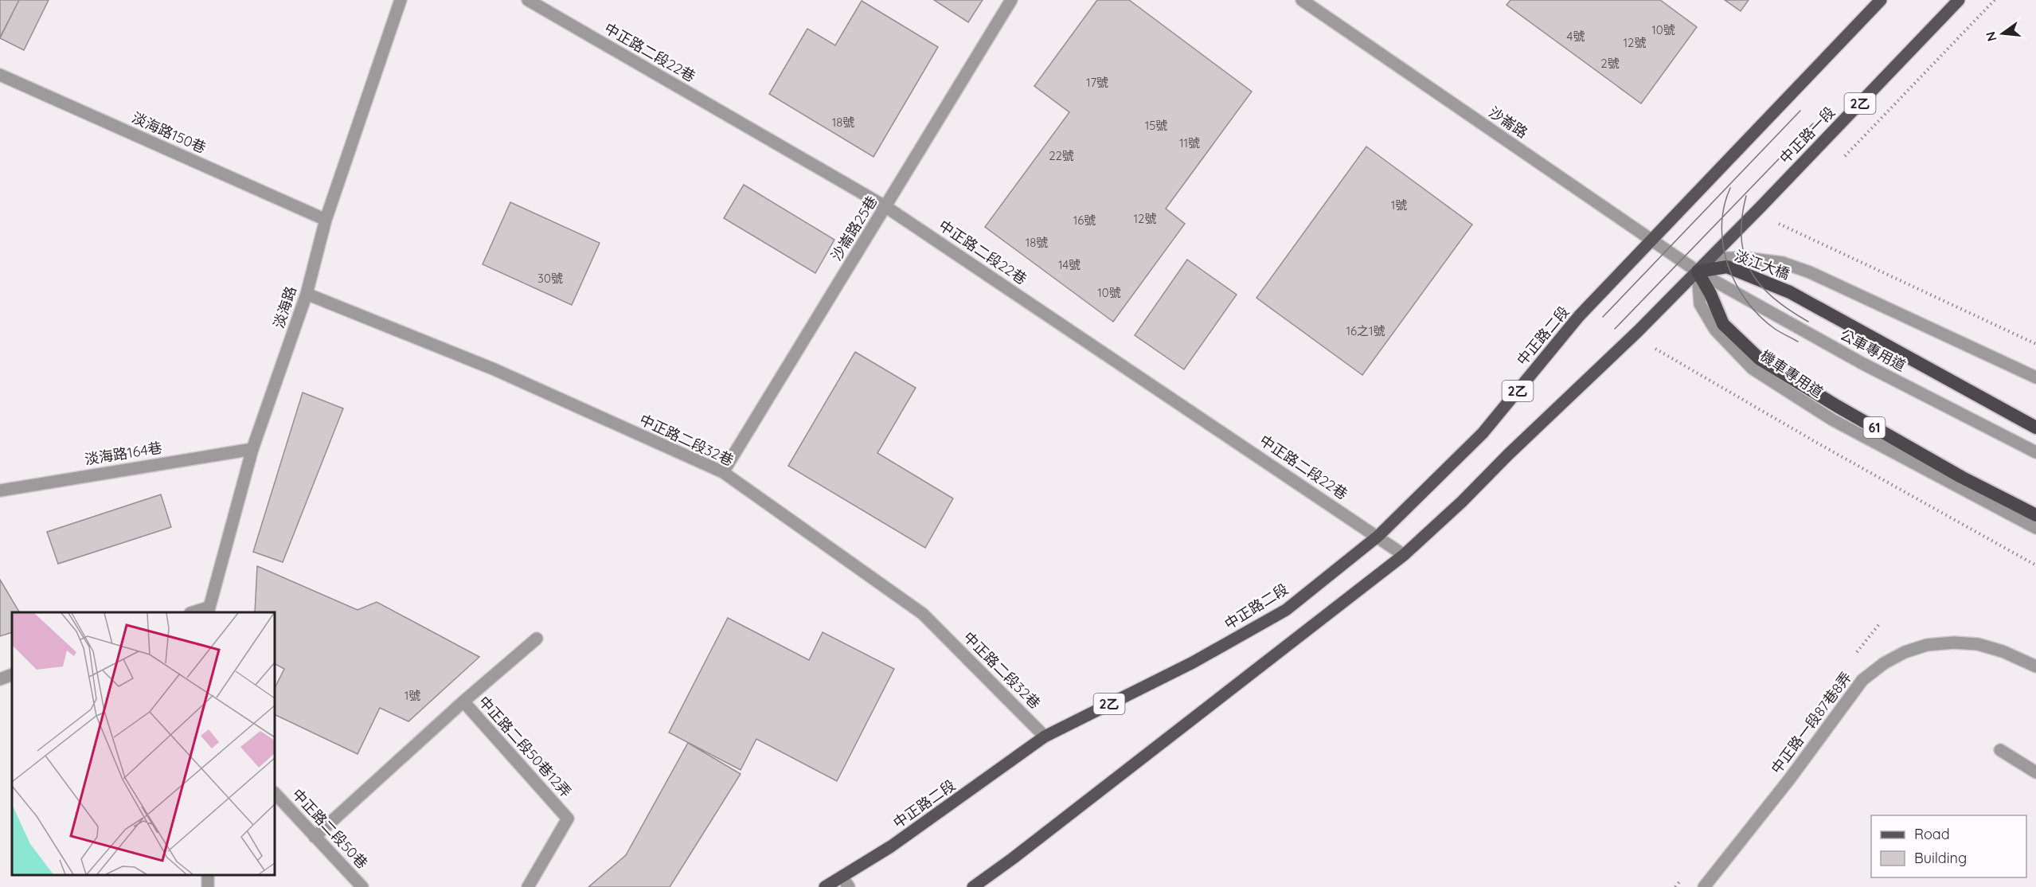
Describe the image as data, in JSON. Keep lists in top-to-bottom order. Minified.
{"streets":{"highway":["淡江大橋","61"],"main road":["2乙","中正路一段","中正路二段"],"street":["中正路二段22巷","沙崙路","淡海路150巷","沙崙路25巷","淡海路","公車專用道","機車專用道","中正路二段32巷","淡海路164巷","中正路一段87巷8弄","中正路二段50巷12弄","中正路二段50巷"]},"crossings":[["中正路二段22巷","2乙"],["中正路二段22巷","沙崙路25巷"],["中正路二段22巷","中正路二段"],["2乙","沙崙路"],["2乙","中正路一段"],["2乙","淡江大橋"],["2乙","中正路二段"],["2乙","公車專用道"],["2乙","機車專用道"],["2乙","61"],["沙崙路","中正路一段"],["沙崙路","淡江大橋"],["沙崙路","中正路二段"],["沙崙路","公車專用道"],["沙崙路","機車專用道"],["沙崙路","61"],["淡海路150巷","淡海路"],["中正路一段","淡江大橋"],["中正路一段","公車專用道"],["中正路一段","機車專用道"],["中正路一段","61"],["沙崙路25巷","中正路二段32巷"],["淡江大橋","公車專用道"],["淡江大橋","機車專用道"],["淡江大橋","61"],["淡海路","中正路二段32巷"],["淡海路","淡海路164巷"],["中正路二段","中正路二段32巷"],["公車專用道","機車專用道"],["公車專用道","61"],["機車專用道","61"],["中正路二段50巷12弄","中正路二段50巷"]],"house_numbers":["10號","4號","12號","2號","17號","18號","15號","11號","22號","1號","12號","16號","18號","14號","30號","10號","16之1號","1號"],"legend":["Road","Building"],"north":"left"}
